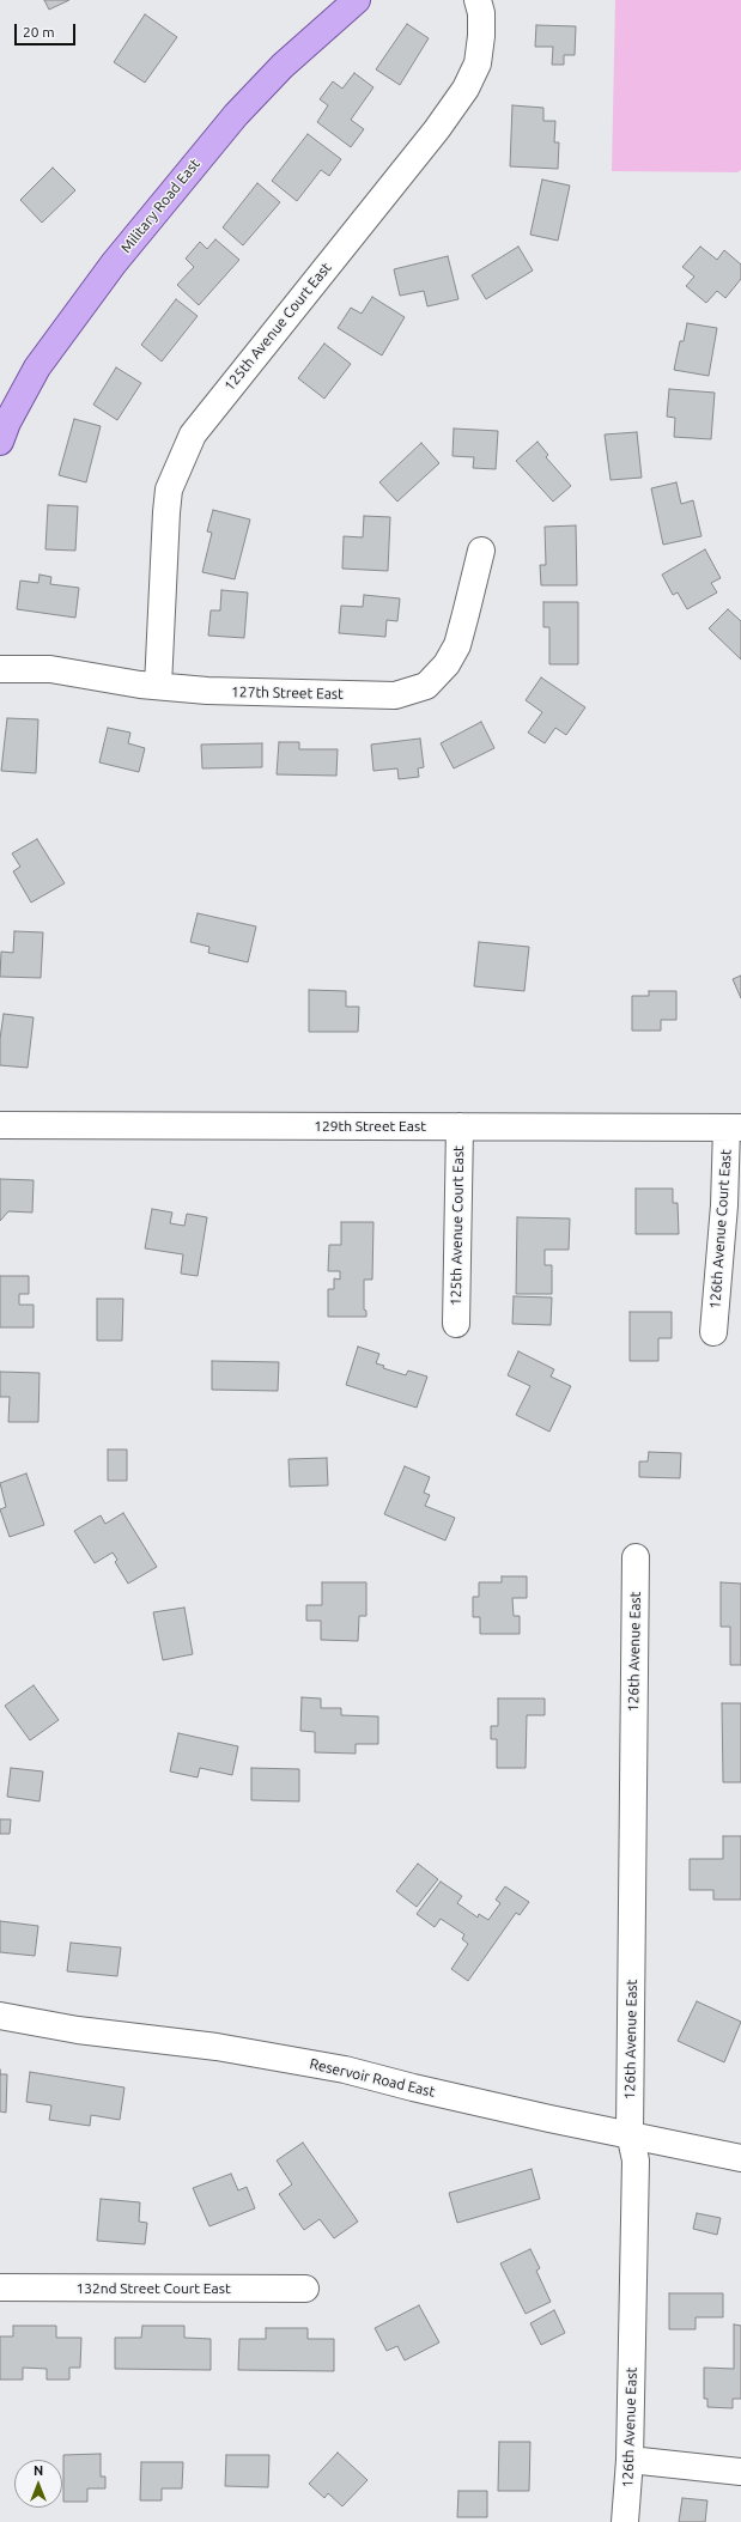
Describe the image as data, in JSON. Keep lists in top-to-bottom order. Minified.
{"streets":{"main road":["Military Road East"],"street":["125th Avenue Court East","127th Street East","129th Street East","126th Avenue Court East","126th Avenue East","Reservoir Road East","132nd Street Court East"]},"crossings":[["125th Avenue Court East","127th Street East"],["125th Avenue Court East","129th Street East"],["129th Street East","126th Avenue Court East"],["126th Avenue East","Reservoir Road East"]],"scale_bar":"20 m","north":"top"}
